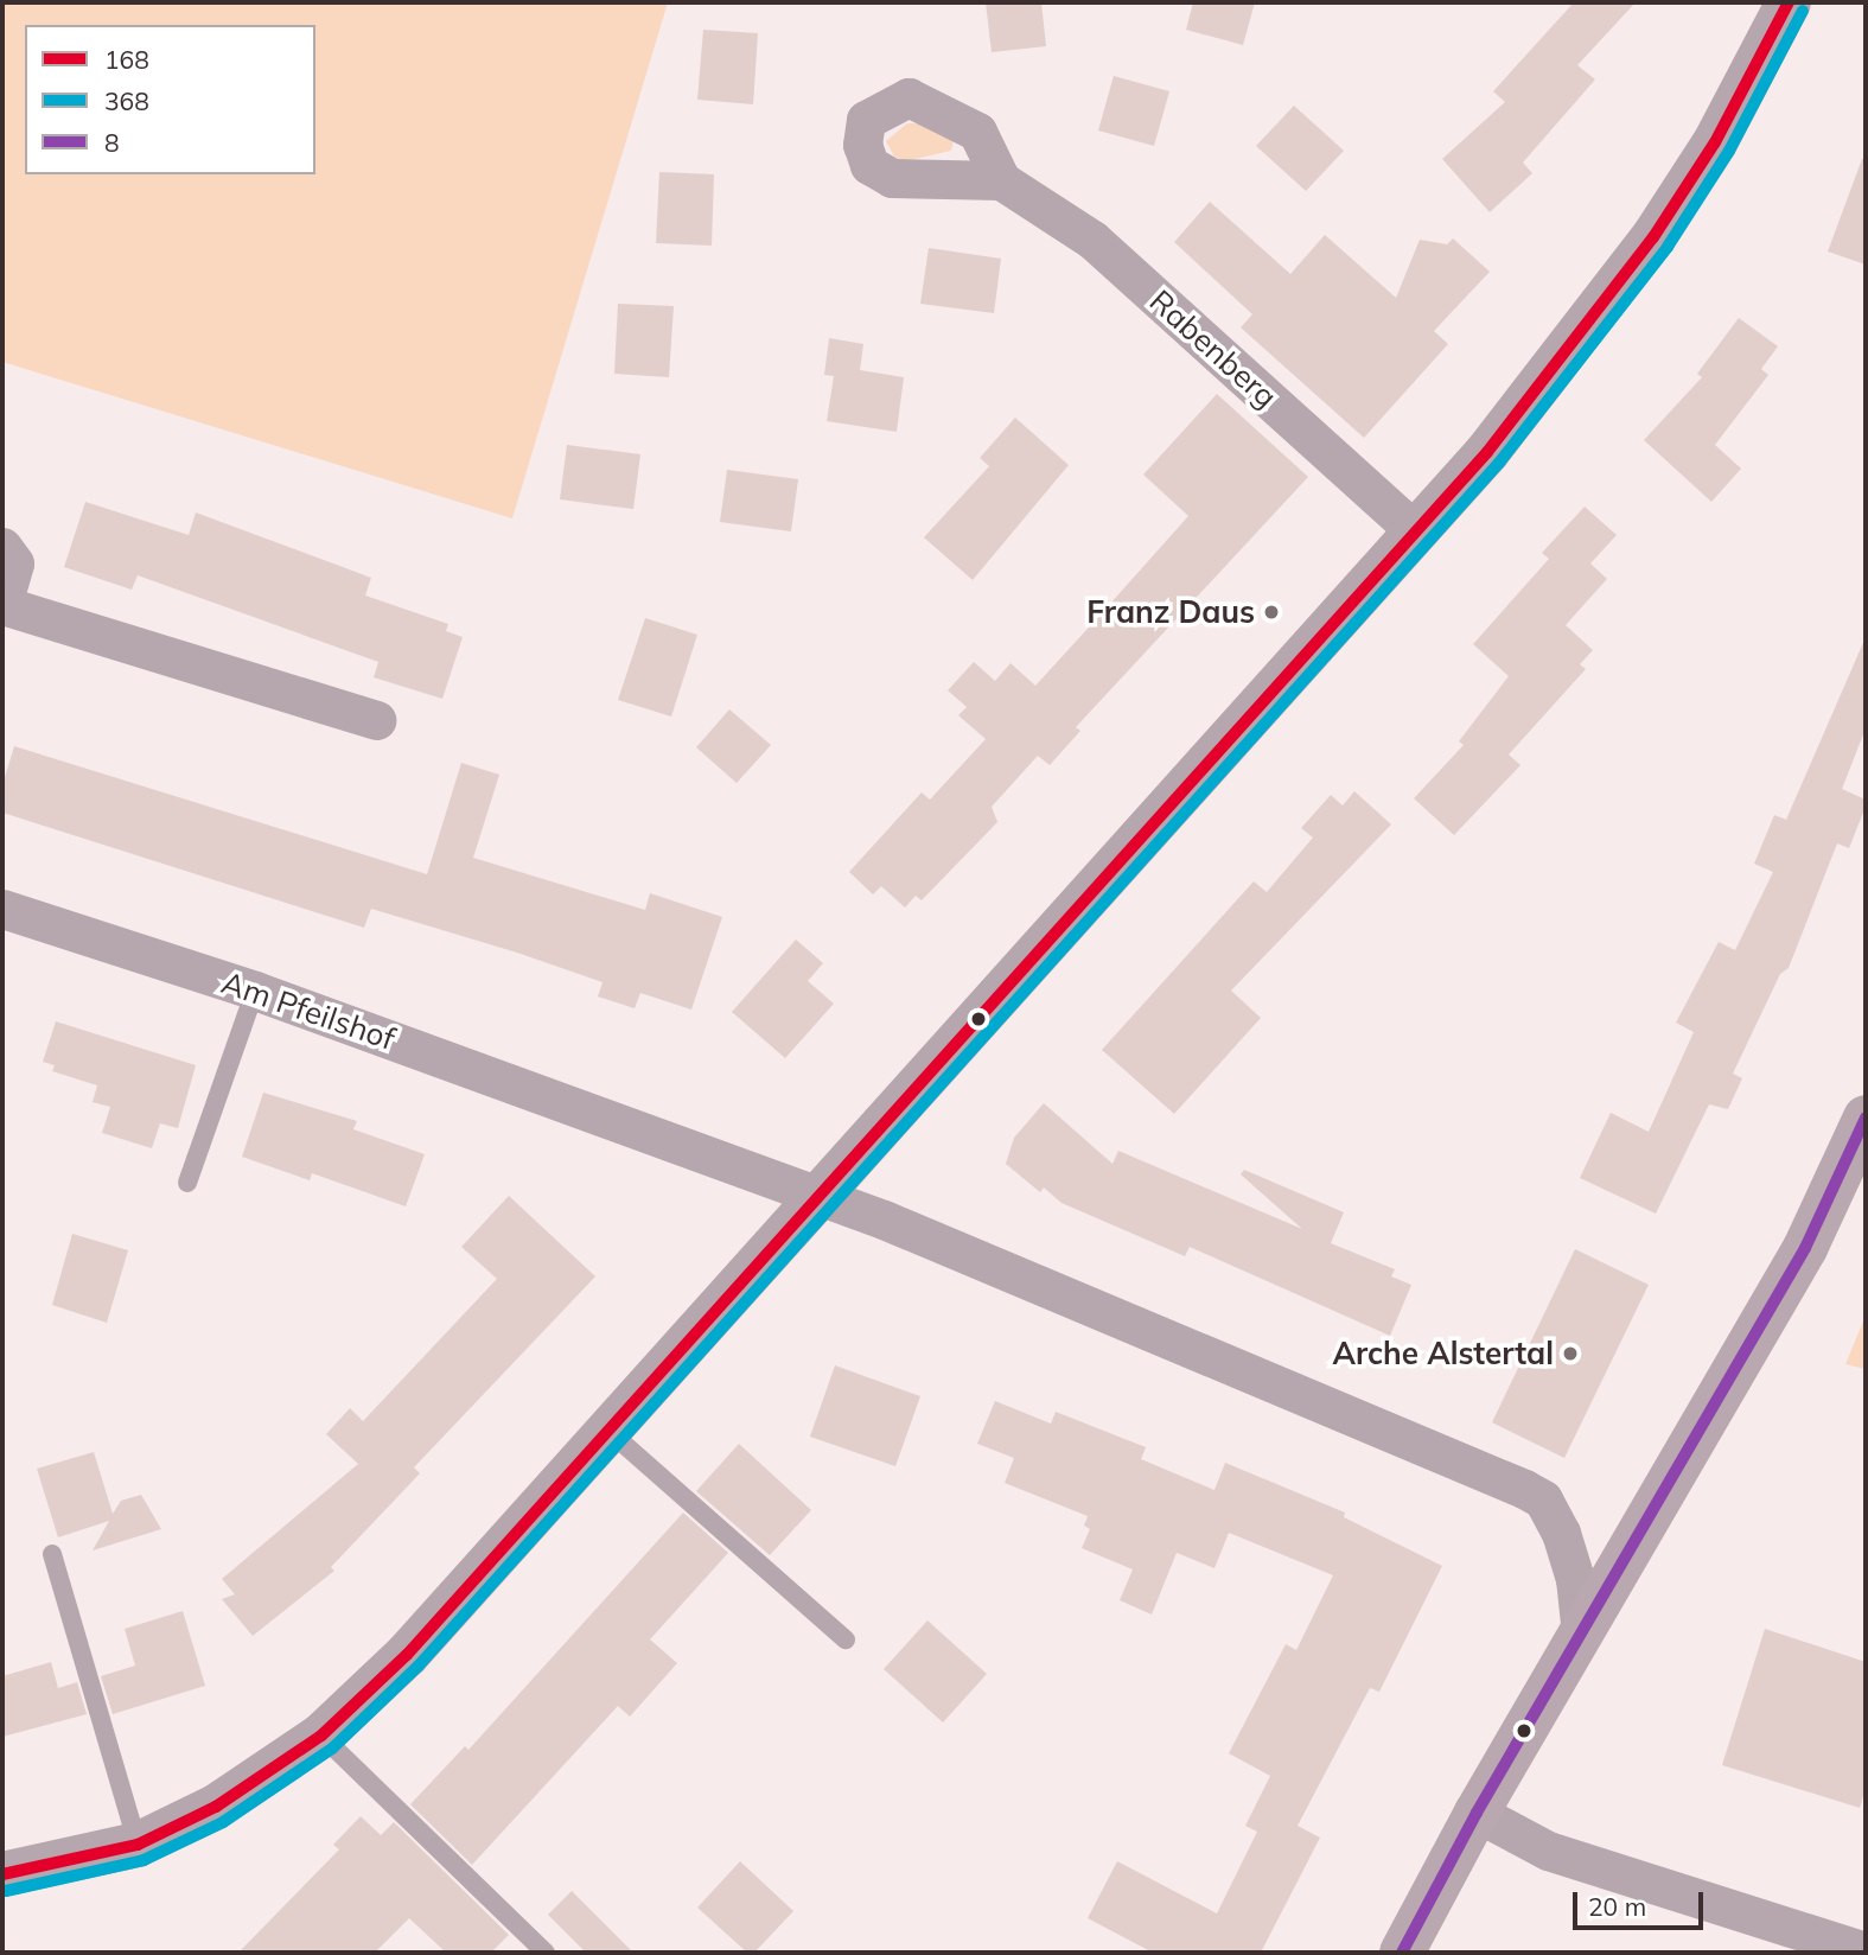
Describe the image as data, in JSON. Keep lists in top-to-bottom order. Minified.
{"streets":{"street":["Rabenberg","Am Pfeilshof"]},"places":["Franz Daus","Arche Alstertal"],"lines":["transit line 168","transit line 368","transit line 8"],"legend":["168","368","8"],"scale_bar":"20 m"}
